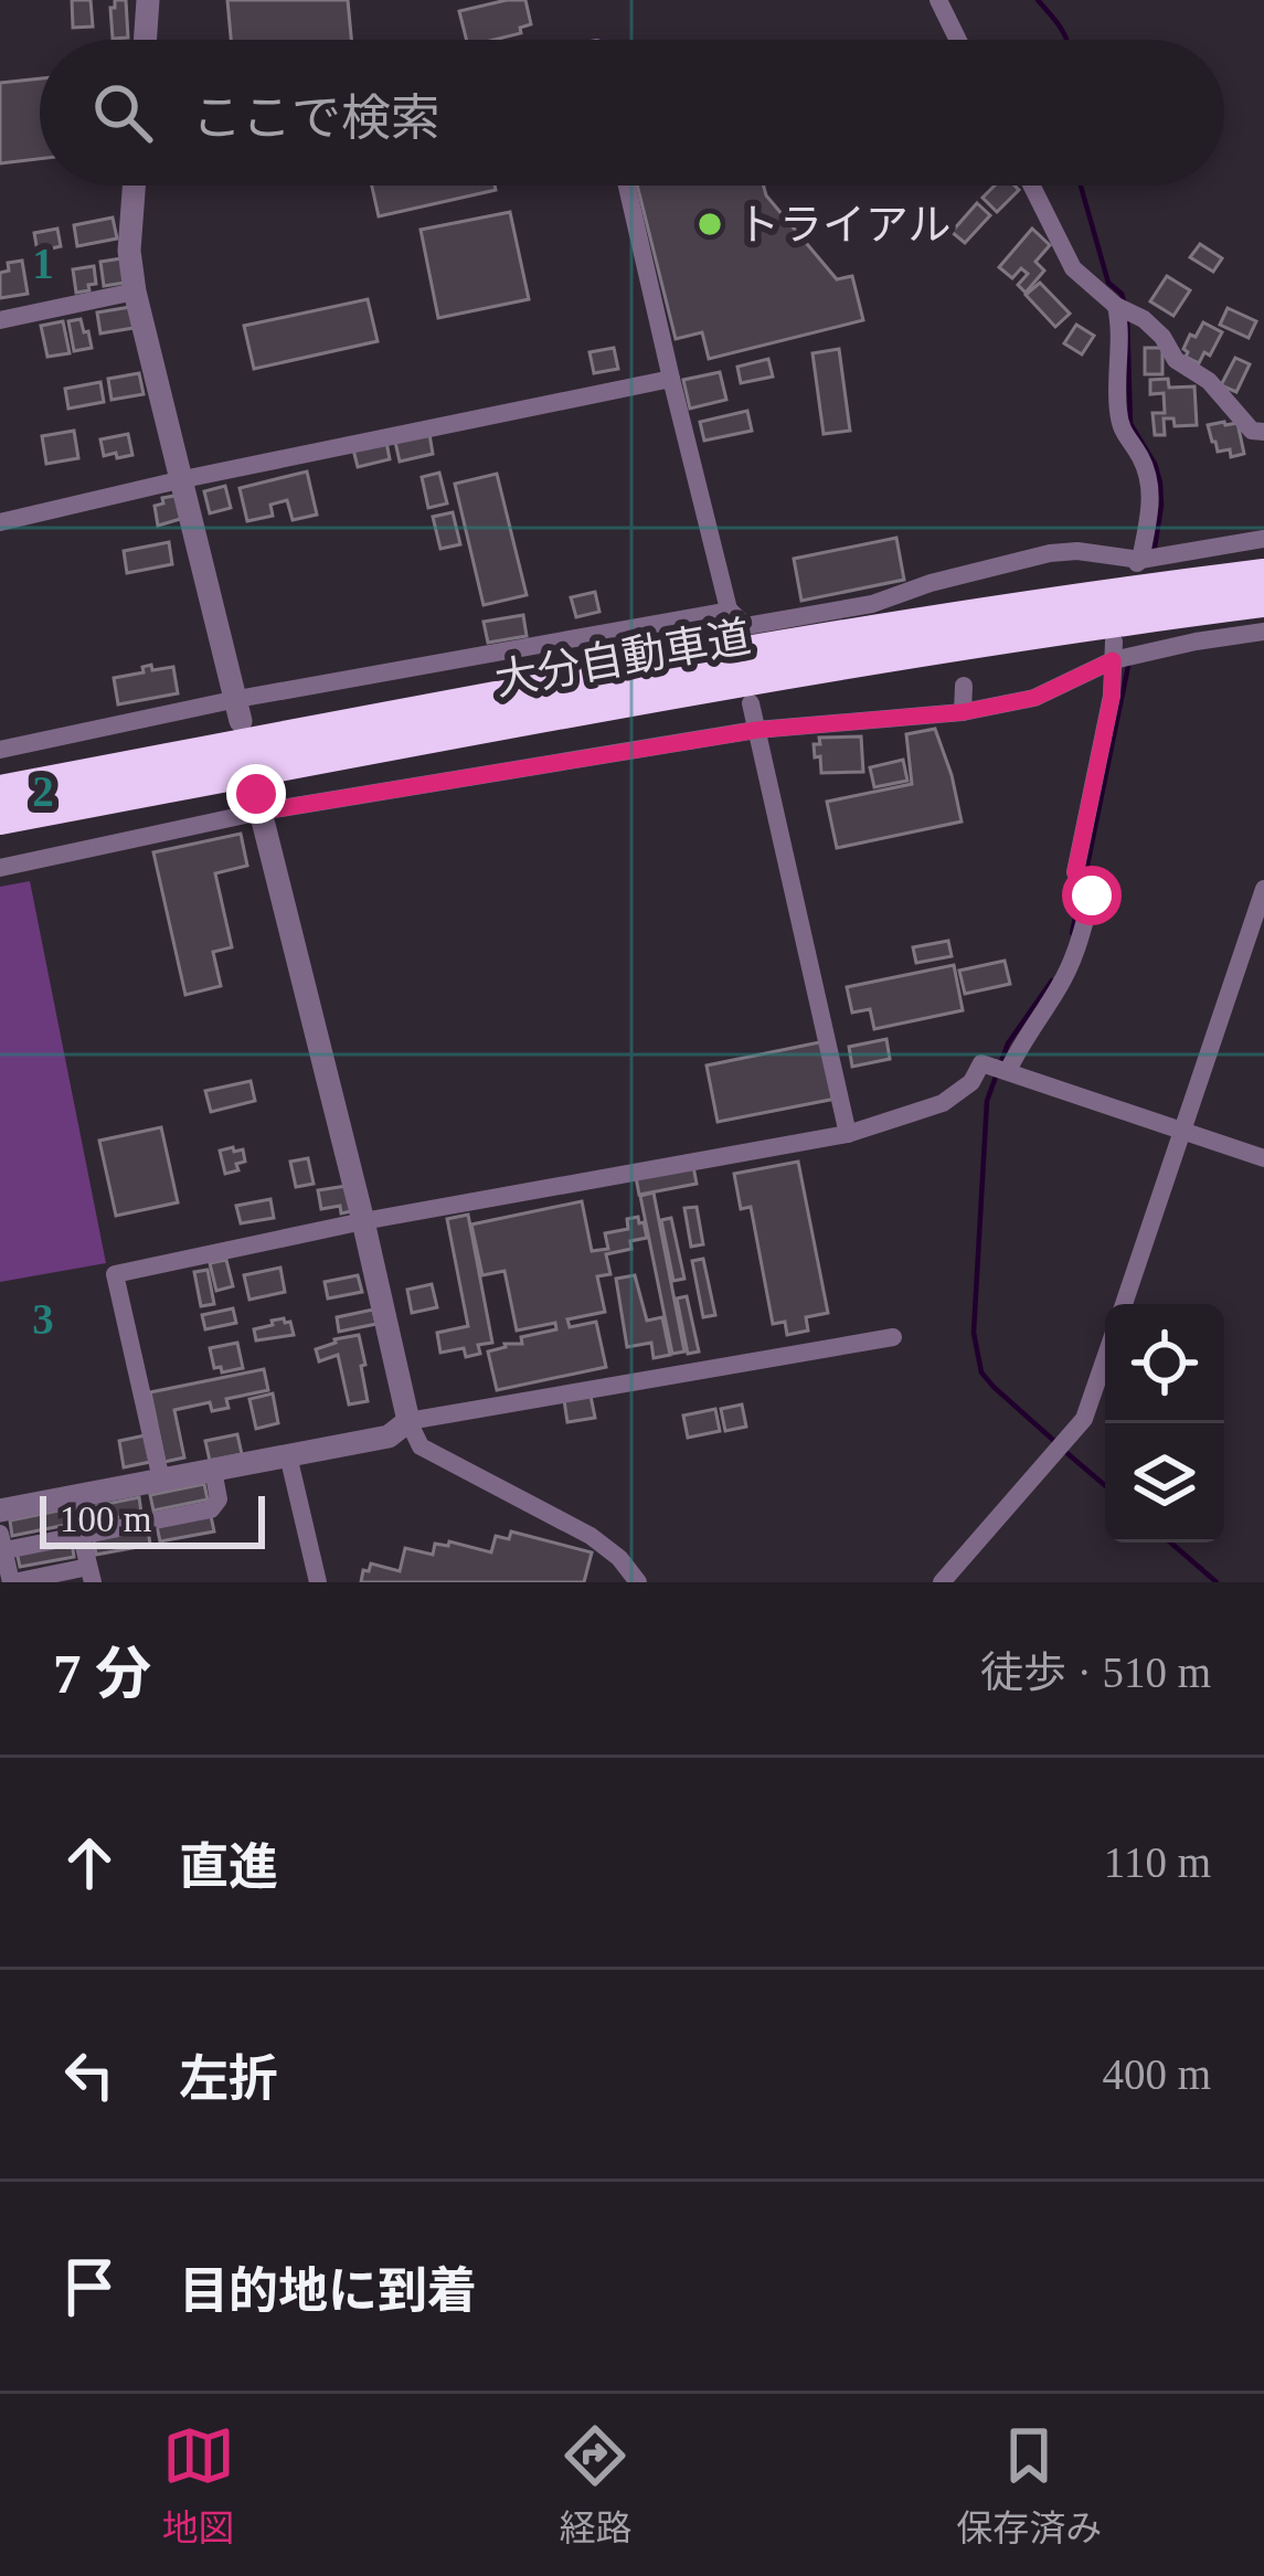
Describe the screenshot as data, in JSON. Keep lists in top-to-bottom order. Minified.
{"streets":{"highway":["大分自動車道"]},"places":["トライアル"],"scale_bar":"100 m","page":{"search":"ここで検索","scale":"100 m","heading":["7 分","徒歩 · 510 m"],"list":[["直進","110 m"],["左折","400 m"],"目的地に到着"],"nav":["地図","経路","保存済み"]},"grid":{"rows":["1","2","3"]}}
